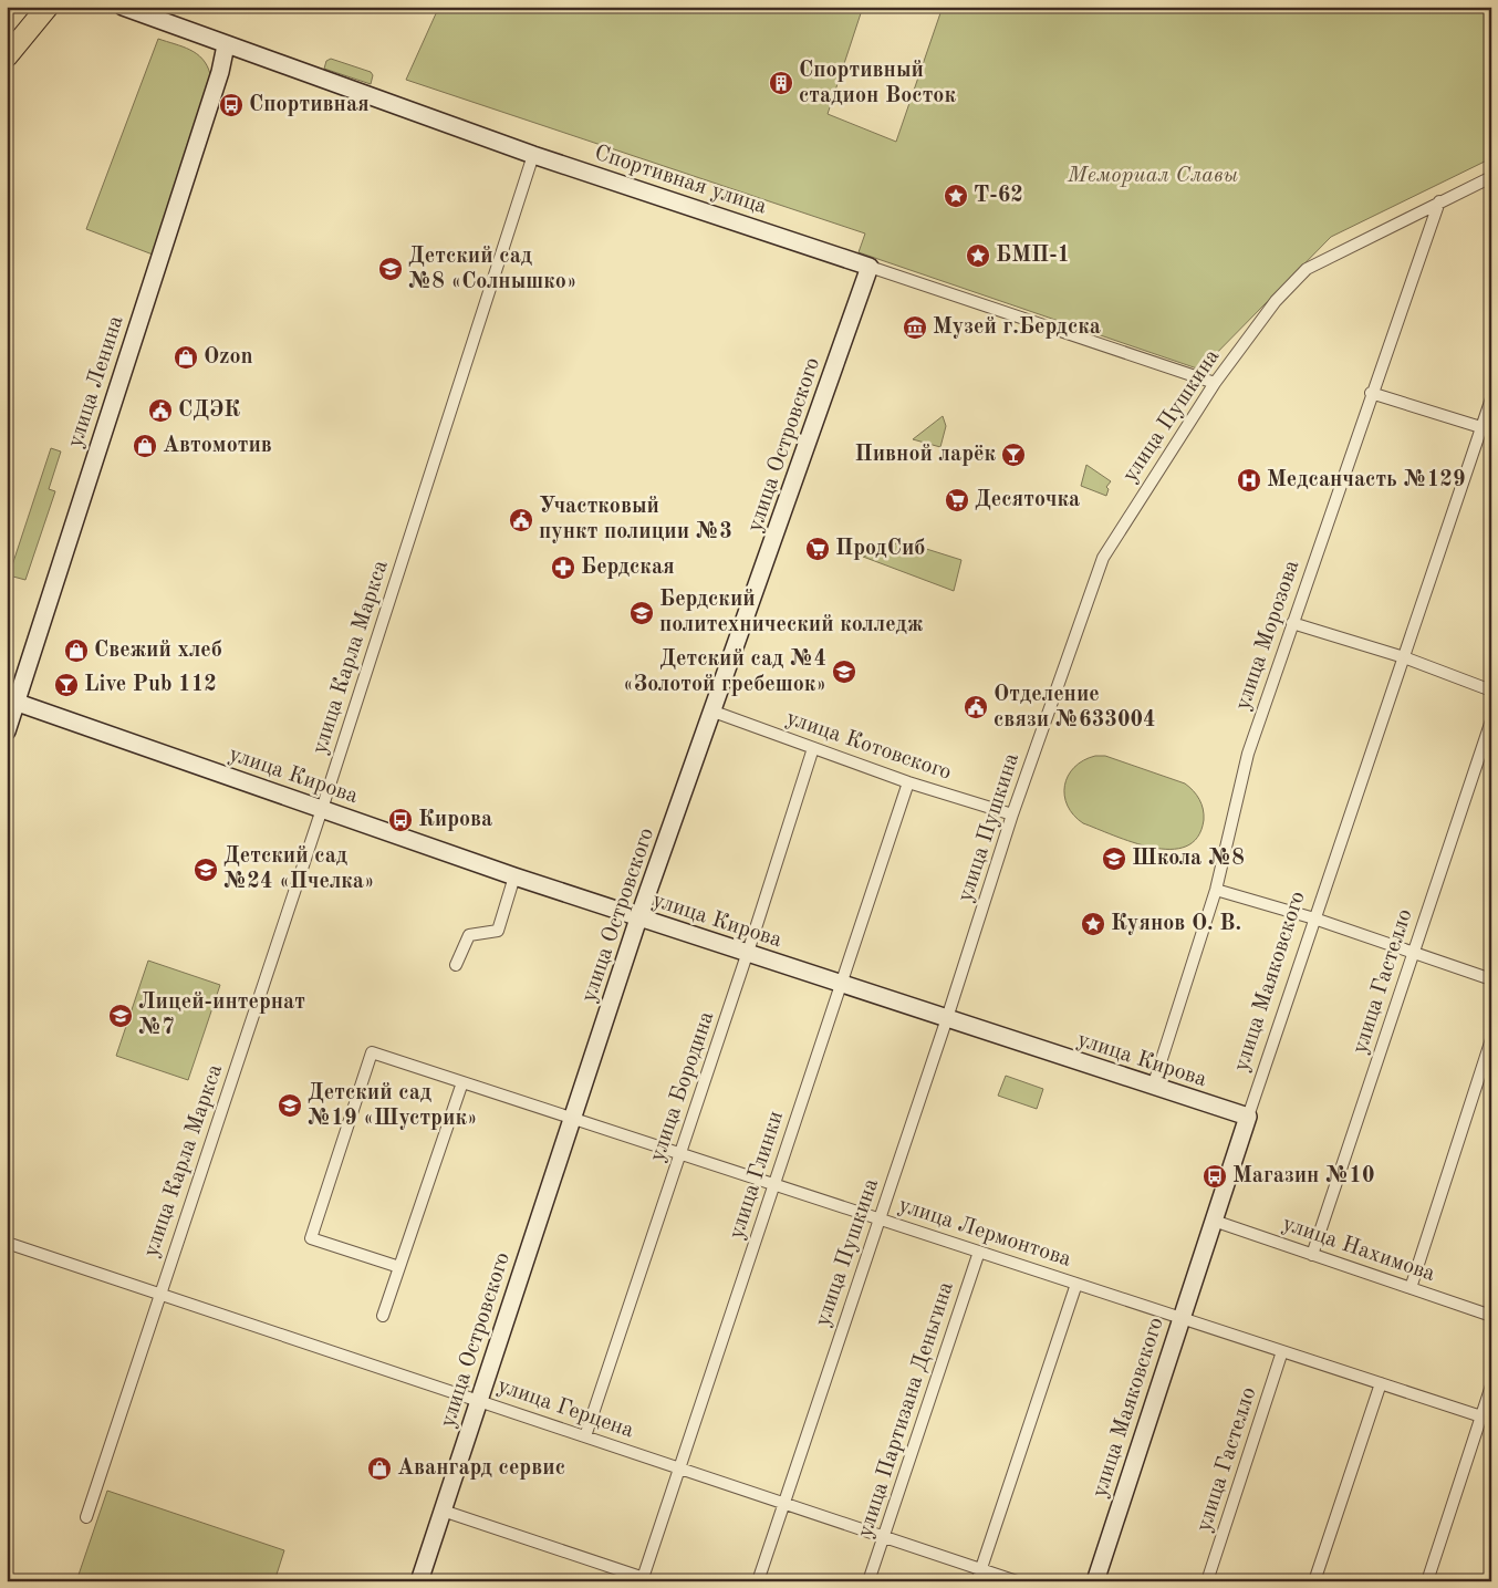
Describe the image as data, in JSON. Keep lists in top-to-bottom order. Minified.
{"streets":{"street":["Спортивная улица","улица Ленина","улица Пушкина","улица Островского","улица Морозова","улица Карла Маркса","улица Котовского","улица Кирова","улица Маяковского","улица Гастелло","улица Бородина","улица Глинки","улица Лермонтова","улица Нахимова","улица Герцена","улица Партизана Деньгина"]},"crossings":[["Спортивная улица","улица Ленина"],["Спортивная улица","улица Пушкина"],["Спортивная улица","улица Островского"],["Спортивная улица","улица Карла Маркса"],["улица Ленина","улица Кирова"],["улица Пушкина","улица Морозова"],["улица Пушкина","улица Котовского"],["улица Пушкина","улица Кирова"],["улица Пушкина","улица Лермонтова"],["улица Пушкина","улица Герцена"],["улица Островского","улица Котовского"],["улица Островского","улица Кирова"],["улица Островского","улица Лермонтова"],["улица Островского","улица Герцена"],["улица Морозова","улица Кирова"],["улица Карла Маркса","улица Кирова"],["улица Карла Маркса","улица Герцена"],["улица Котовского","улица Бородина"],["улица Котовского","улица Глинки"],["улица Кирова","улица Маяковского"],["улица Кирова","улица Бородина"],["улица Кирова","улица Глинки"],["улица Маяковского","улица Лермонтова"],["улица Маяковского","улица Нахимова"],["улица Гастелло","улица Лермонтова"],["улица Гастелло","улица Нахимова"],["улица Бородина","улица Лермонтова"],["улица Бородина","улица Герцена"],["улица Глинки","улица Лермонтова"],["улица Глинки","улица Герцена"],["улица Лермонтова","улица Партизана Деньгина"],["улица Герцена","улица Партизана Деньгина"]],"parks":["Мемориал Славы"],"places":{"building":["Спортивный стадион Восток"],"bus stop":["Спортивная","Кирова","Магазин №10"],"place":["Т-62","БМП-1","Куянов О. В."],"school or university":["Детский сад №8 «Солнышко»","Бердский политехнический колледж","Детский сад №4 «Золотой гребешок»","Школа №8","Детский сад №24 «Пчелка»","Лицей-интернат №7","Детский сад №19 «Шустрик»"],"museum":["Музей г.Бердска"],"shop":["Ozon","Автомотив","Свежий хлеб","Авангард сервис"],"public building":["СДЭК","Участковый пункт полиции №3","Отделение связи №633004"],"bar":["Пивной ларёк","Live Pub 112"],"hospital":["Медсанчасть №129"],"supermarket":["Десяточка","ПродСиб"],"pharmacy":["Бердская"]}}
